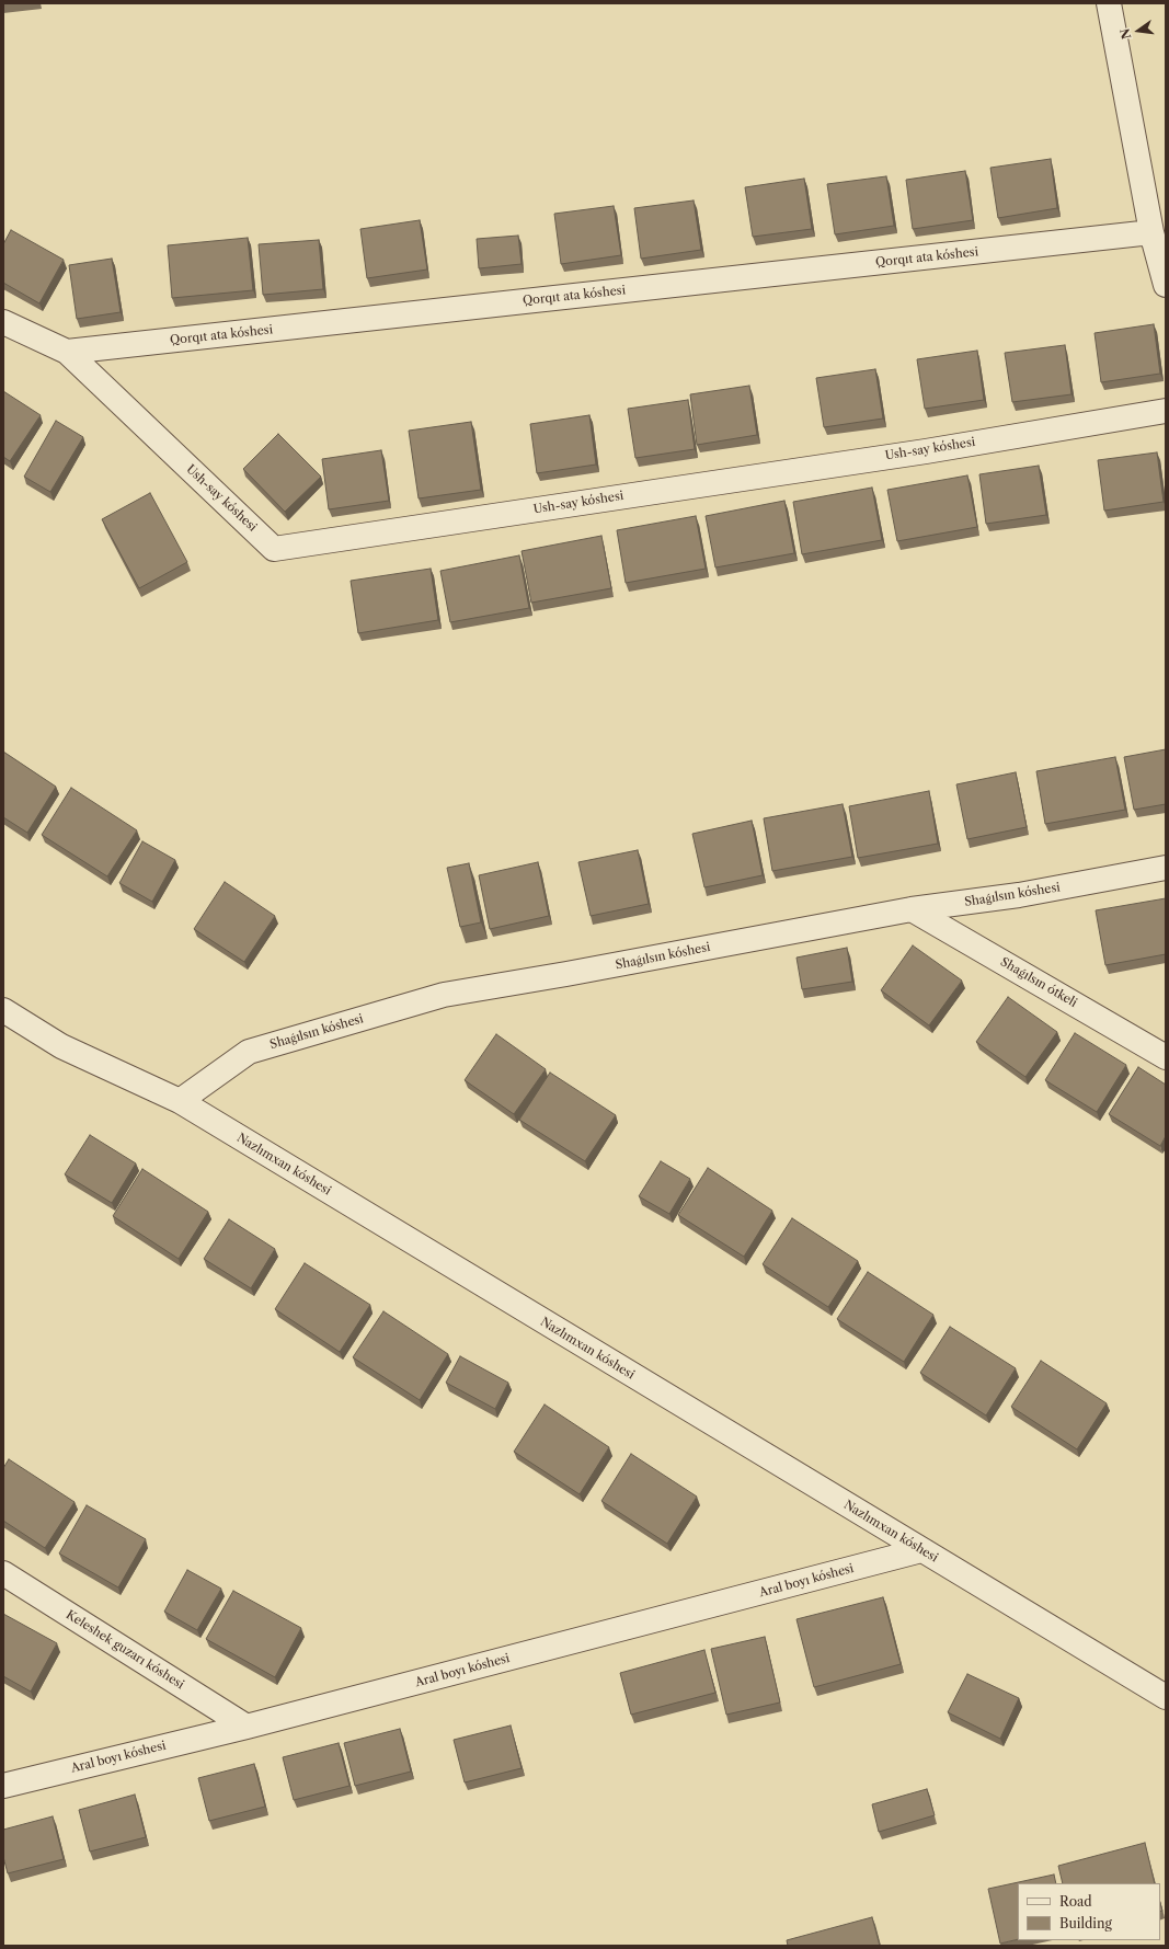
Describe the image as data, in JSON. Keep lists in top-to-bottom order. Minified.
{"streets":{"street":["Qorqıt ata kóshesi","Ush-say kóshesi","Shaǵılsın kóshesi","Shaǵılsın ótkeli","Nazlımxan kóshesi","Aral boyı kóshesi","Keleshek guzarı kóshesi"]},"crossings":[["Qorqıt ata kóshesi","Ush-say kóshesi"],["Shaǵılsın kóshesi","Shaǵılsın ótkeli"],["Shaǵılsın kóshesi","Nazlımxan kóshesi"],["Nazlımxan kóshesi","Aral boyı kóshesi"],["Aral boyı kóshesi","Keleshek guzarı kóshesi"]],"legend":["Road","Building"],"north":"left"}
